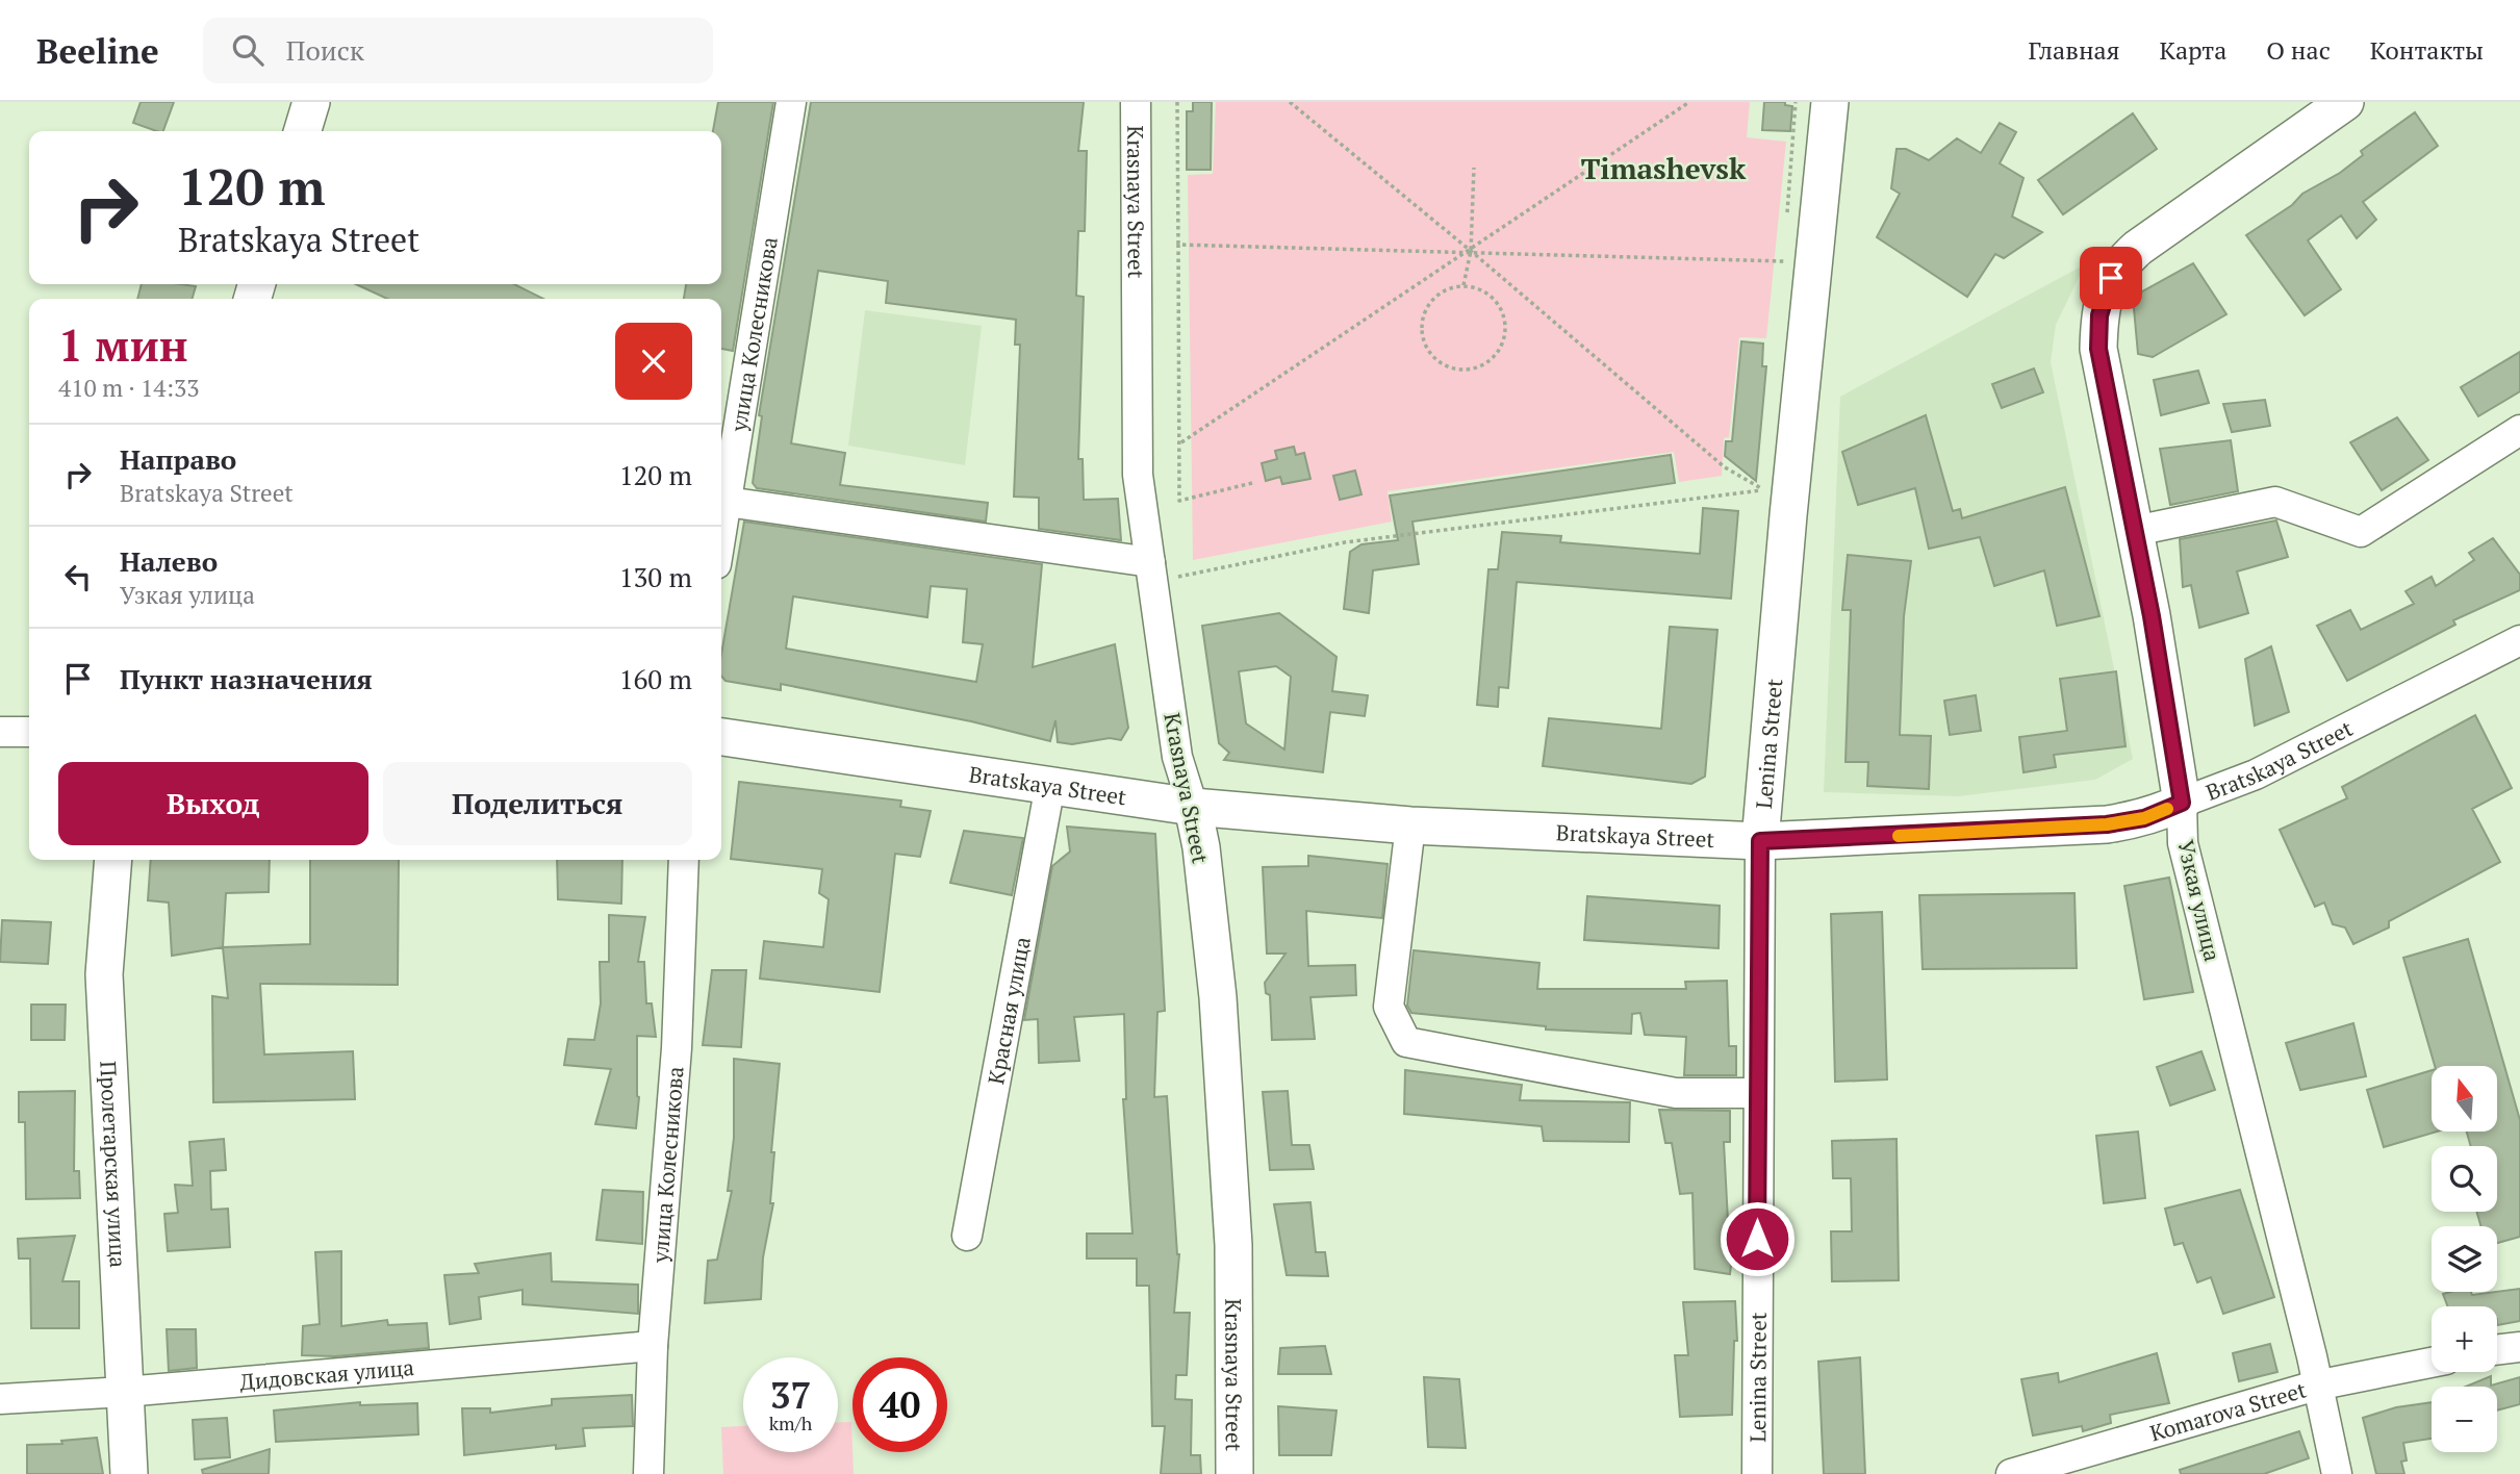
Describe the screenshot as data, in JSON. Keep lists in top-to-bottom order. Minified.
{"streets":{"main road":["Krasnaya Street","Lenina Street","Bratskaya Street","Узкая улица","Пролетарская улица"],"street":["улица Колесникова","Красная улица","Дидовская улица","Komarova Street"]},"crossings":[["Krasnaya Street","Bratskaya Street"],["улица Колесникова","Дидовская улица"],["Lenina Street","Bratskaya Street"],["Bratskaya Street","Узкая улица"],["Bratskaya Street","Красная улица"],["Узкая улица","Komarova Street"],["Пролетарская улица","Дидовская улица"]],"districts":["Timashevsk"],"north":"top","page":{"header":"Beeline","search":"Поиск","nav":["Главная","Карта","О нас","Контакты"],"turn":["120 m","Bratskaya Street"],"heading":["1 мин","410 m · 14:33"],"list":[{"name":"Направо","note":"Bratskaya Street","value":"120 m"},{"name":"Налево","note":"Узкая улица","value":"130 m"},{"name":"Пункт назначения","value":"160 m"}],"buttons":["Выход","Поделиться"],"map_buttons":["+","−"],"speed":"37 km/h","limit":"40"}}
